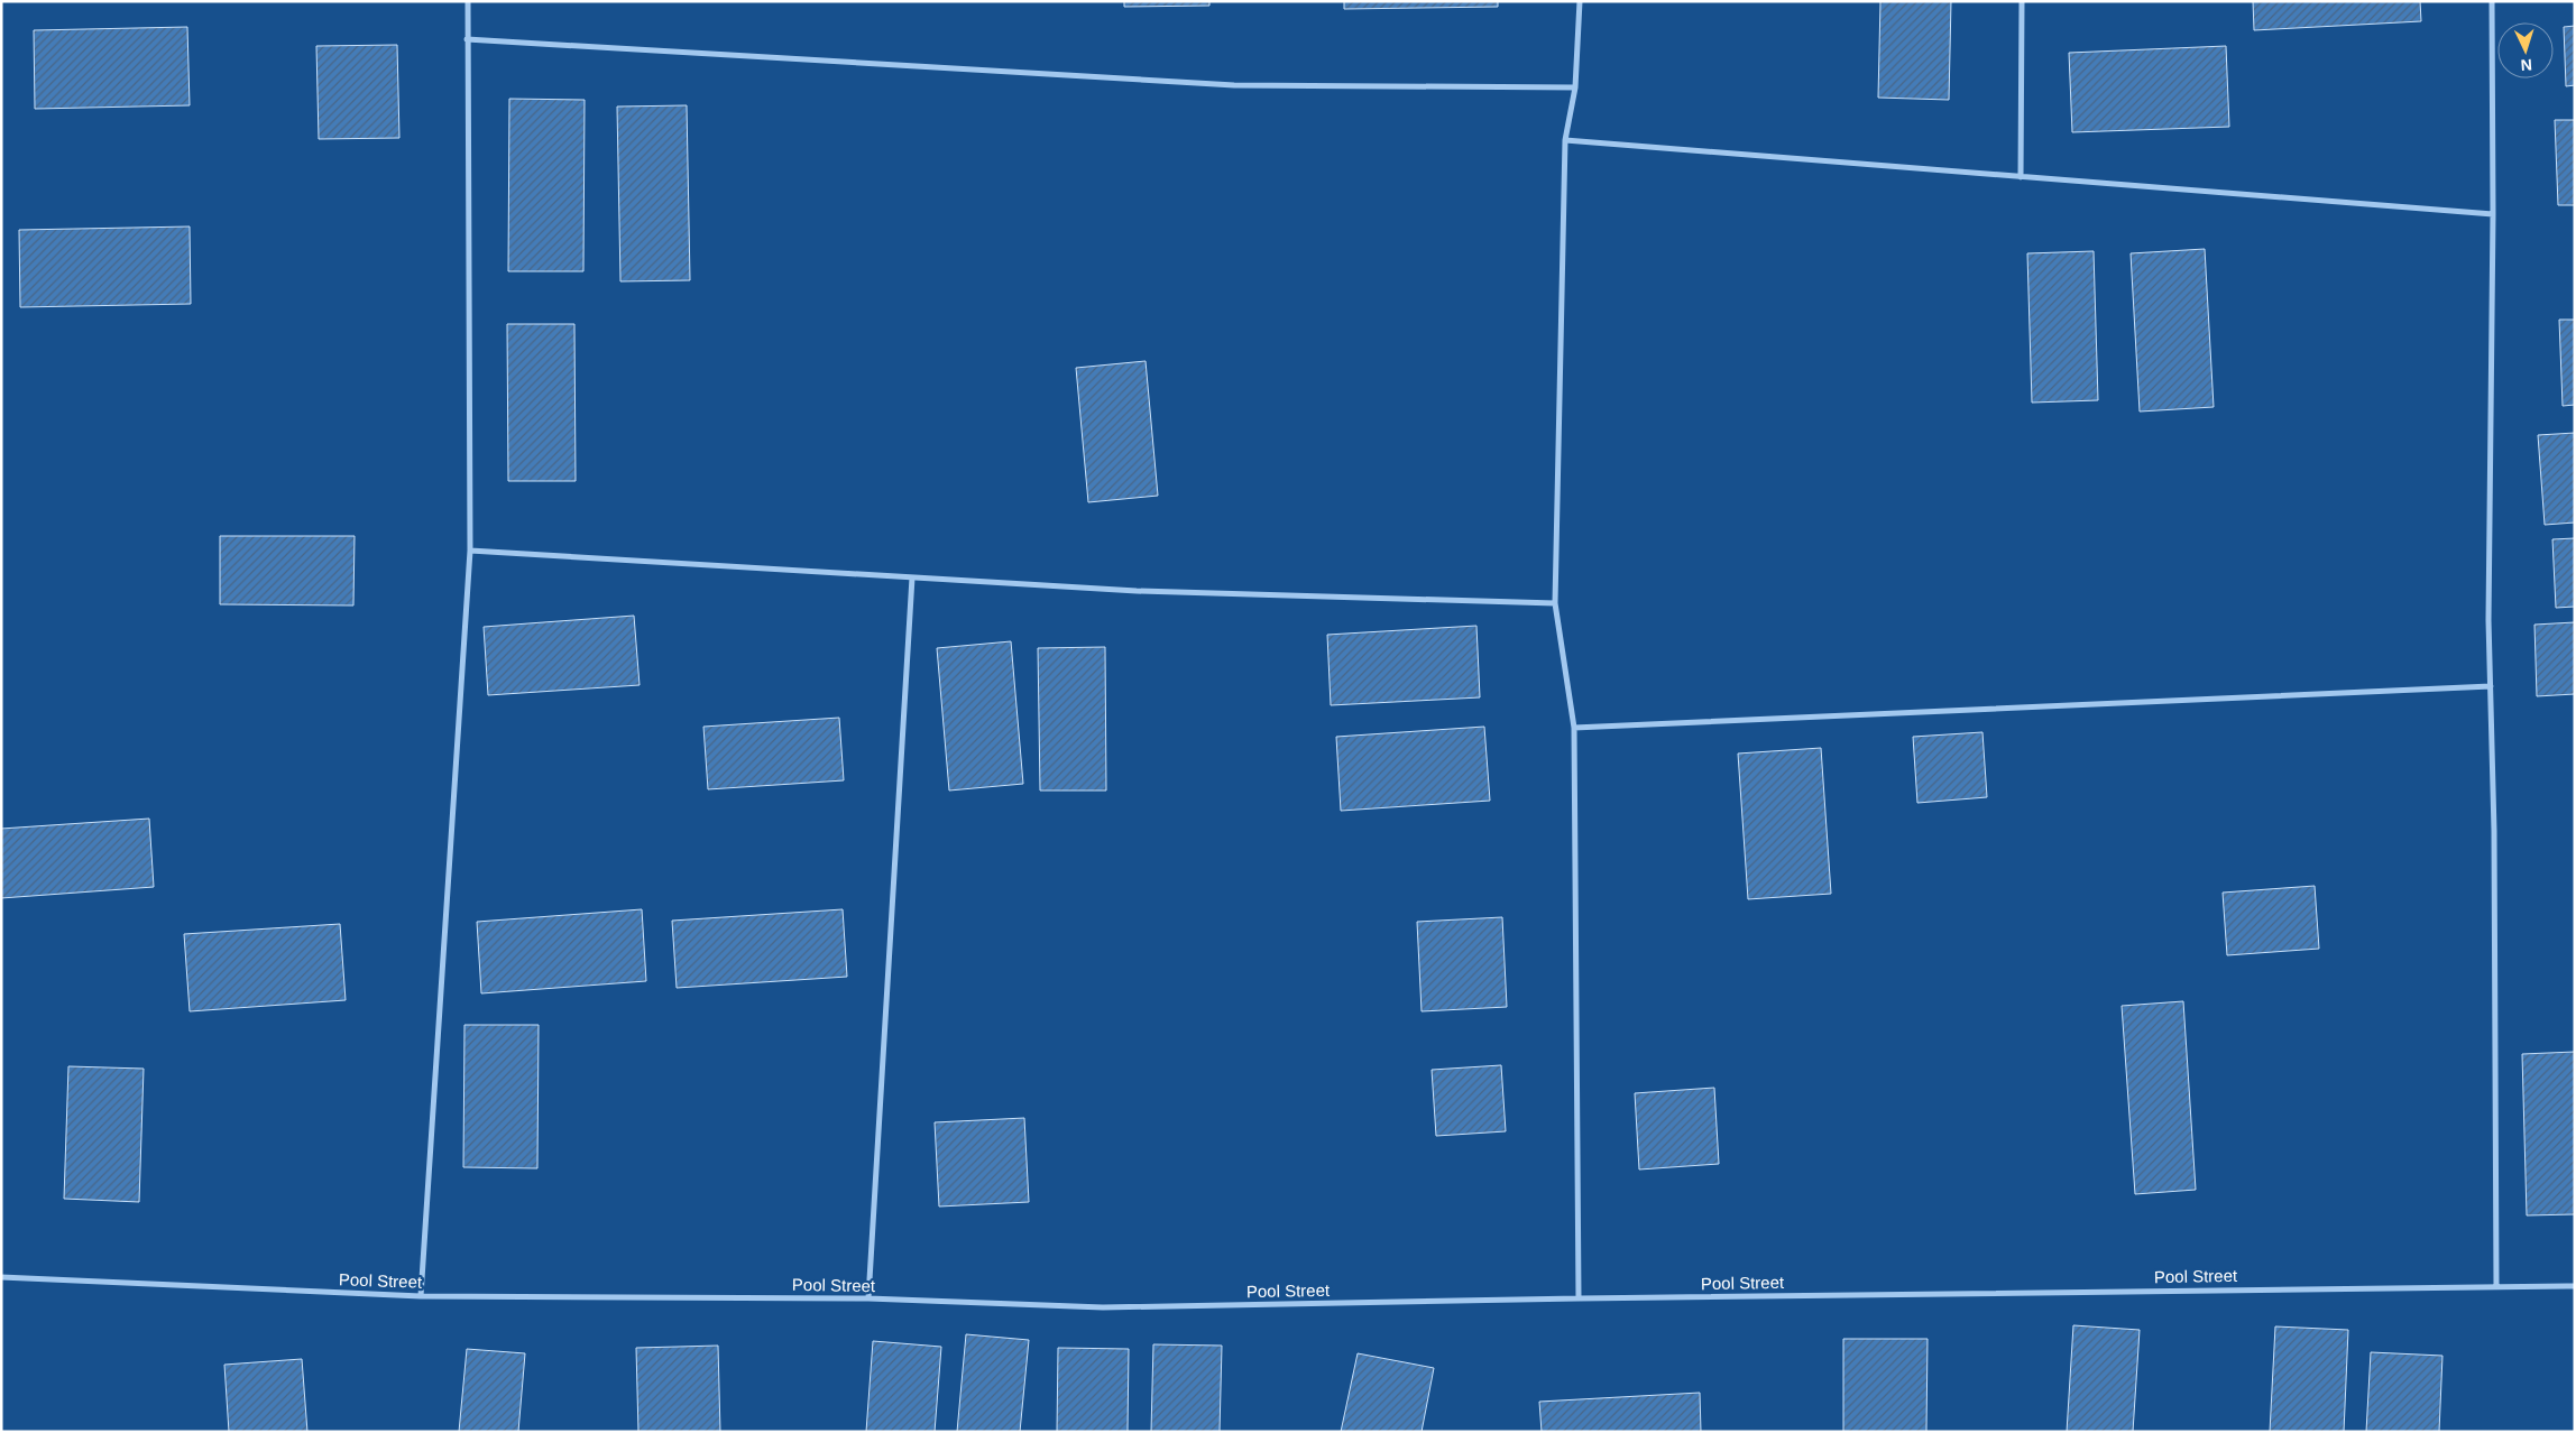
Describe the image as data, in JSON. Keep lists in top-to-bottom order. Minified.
{"streets":{"street":["Pool Street"]},"north":"bottom"}
